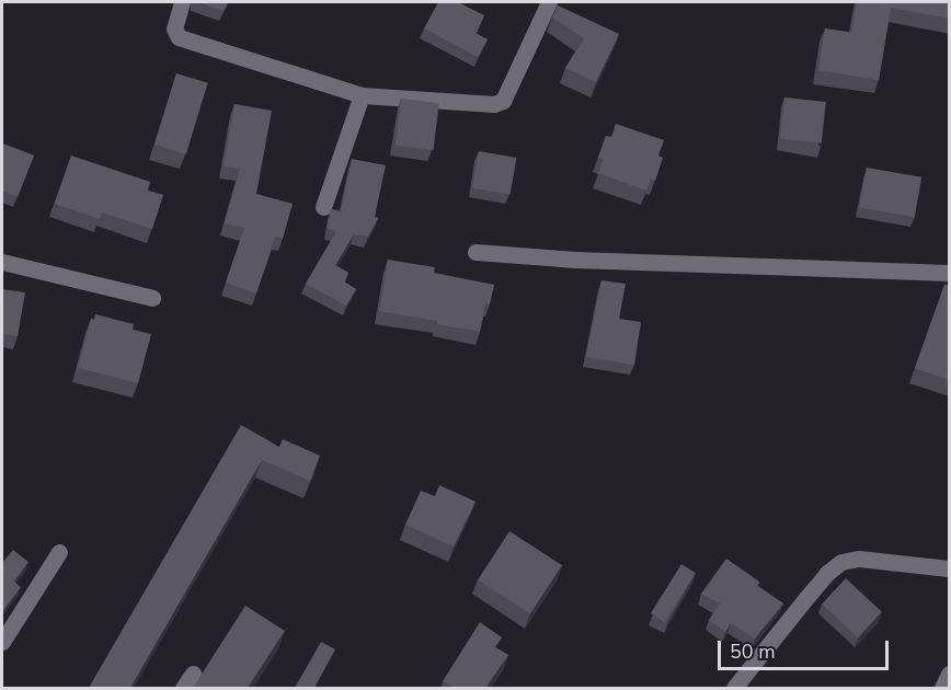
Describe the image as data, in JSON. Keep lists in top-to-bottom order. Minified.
{"scale_bar":"50 m"}
